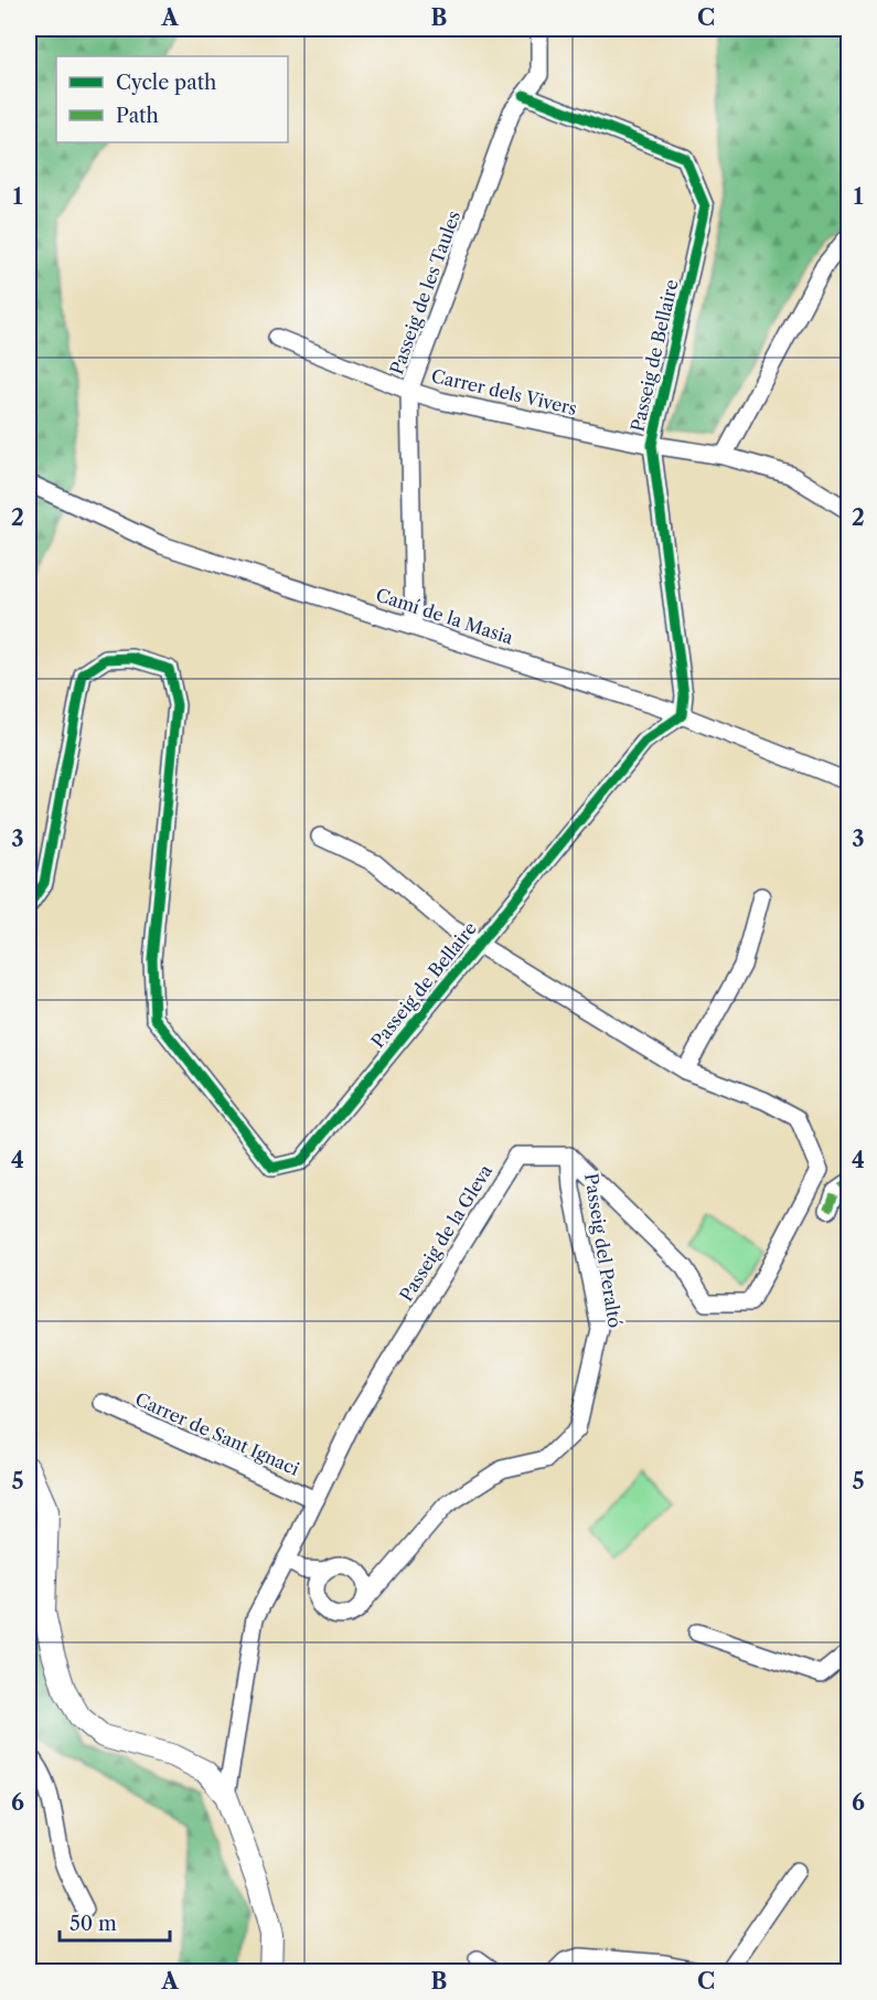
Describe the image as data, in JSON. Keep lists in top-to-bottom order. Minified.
{"streets":{"street":["Passeig de les Taules","Passeig de Bellaire","Carrer dels Vivers","Camí de la Masia","Passeig de la Gleva","Passeig del Peraltó","Carrer de Sant Ignaci"]},"crossings":[["Passeig de les Taules","Passeig de Bellaire"],["Passeig de les Taules","Carrer dels Vivers"],["Passeig de les Taules","Camí de la Masia"],["Passeig de Bellaire","Carrer dels Vivers"],["Passeig de Bellaire","Camí de la Masia"],["Passeig de la Gleva","Passeig del Peraltó"],["Passeig de la Gleva","Carrer de Sant Ignaci"]],"legend":["Cycle path","Path"],"scale_bar":"50 m","grid":{"columns":["A","B","C"],"rows":["1","2","3","4","5","6"]}}
